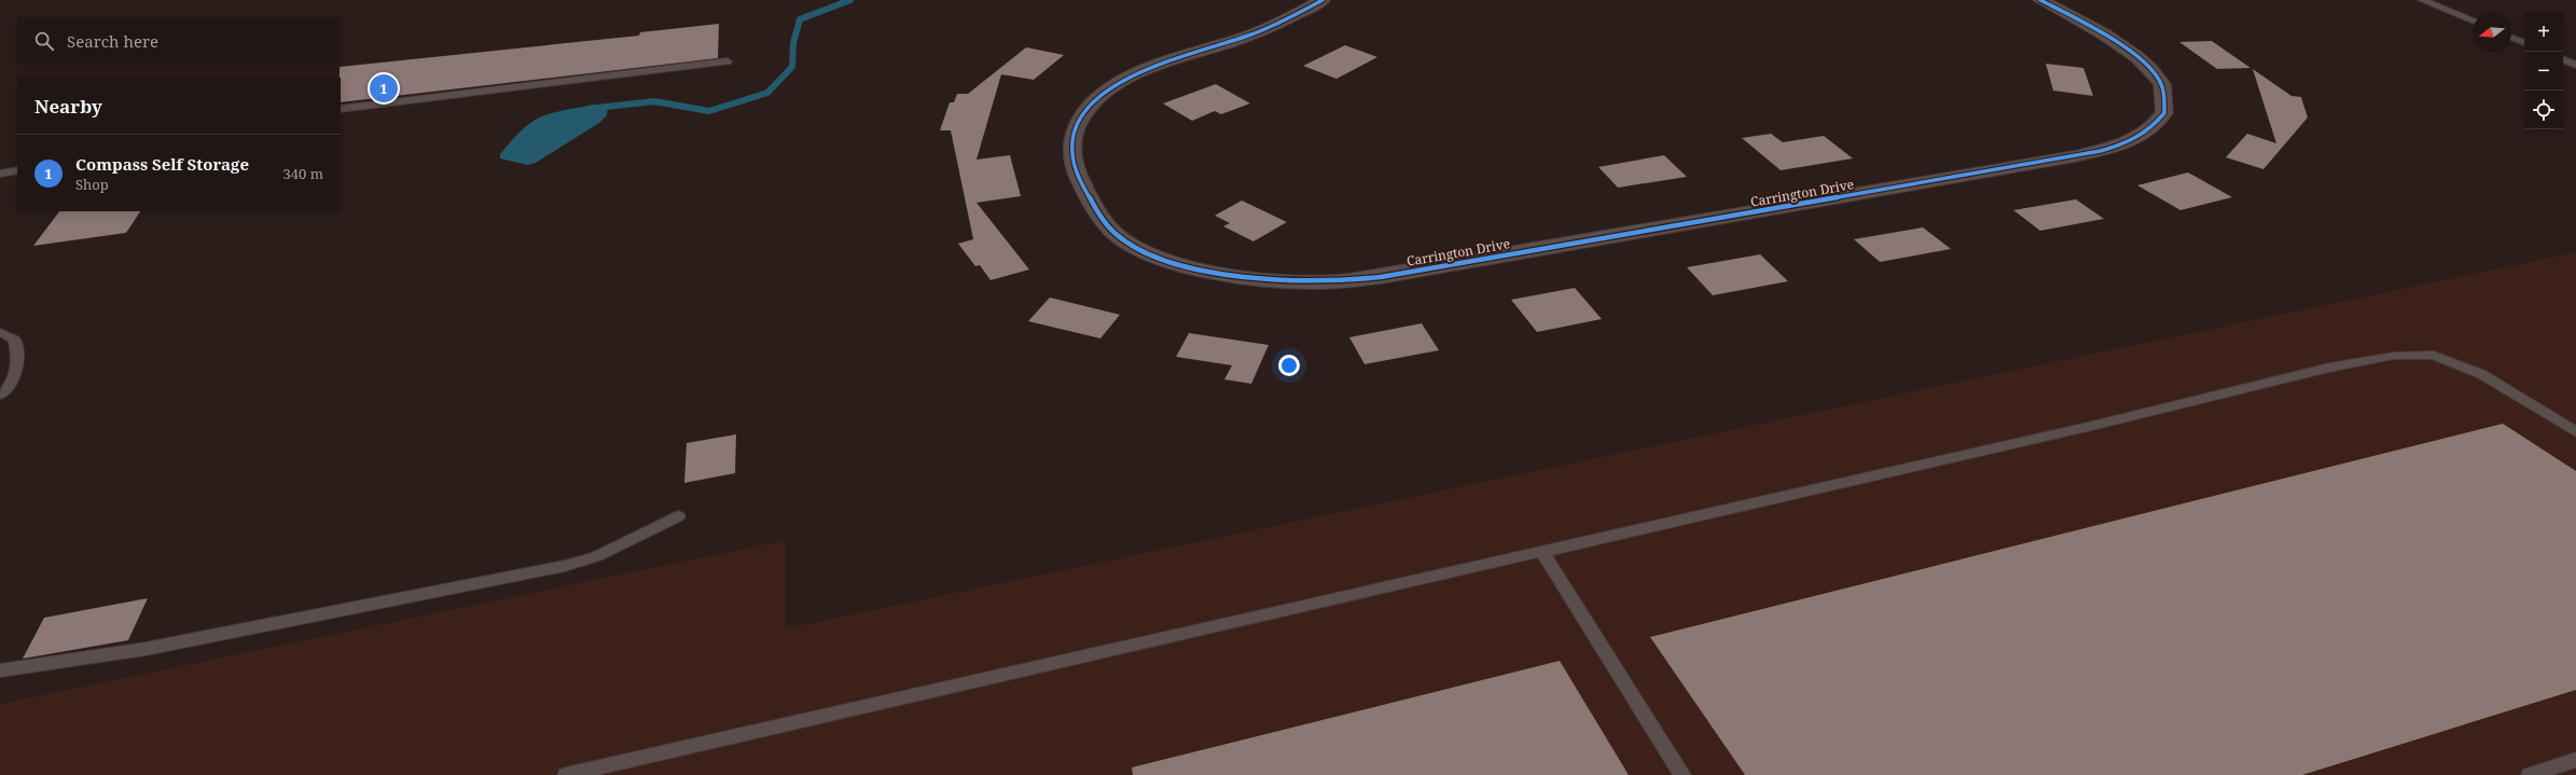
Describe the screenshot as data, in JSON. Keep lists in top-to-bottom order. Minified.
{"streets":{"street":["Carrington Drive"]},"north":"left","page":{"map_buttons":["+","−"],"search":"Search here","pins":"1","heading":"Nearby","list":[{"mark":"1","name":"Compass Self Storage","note":"Shop","value":"340 m"}]}}
